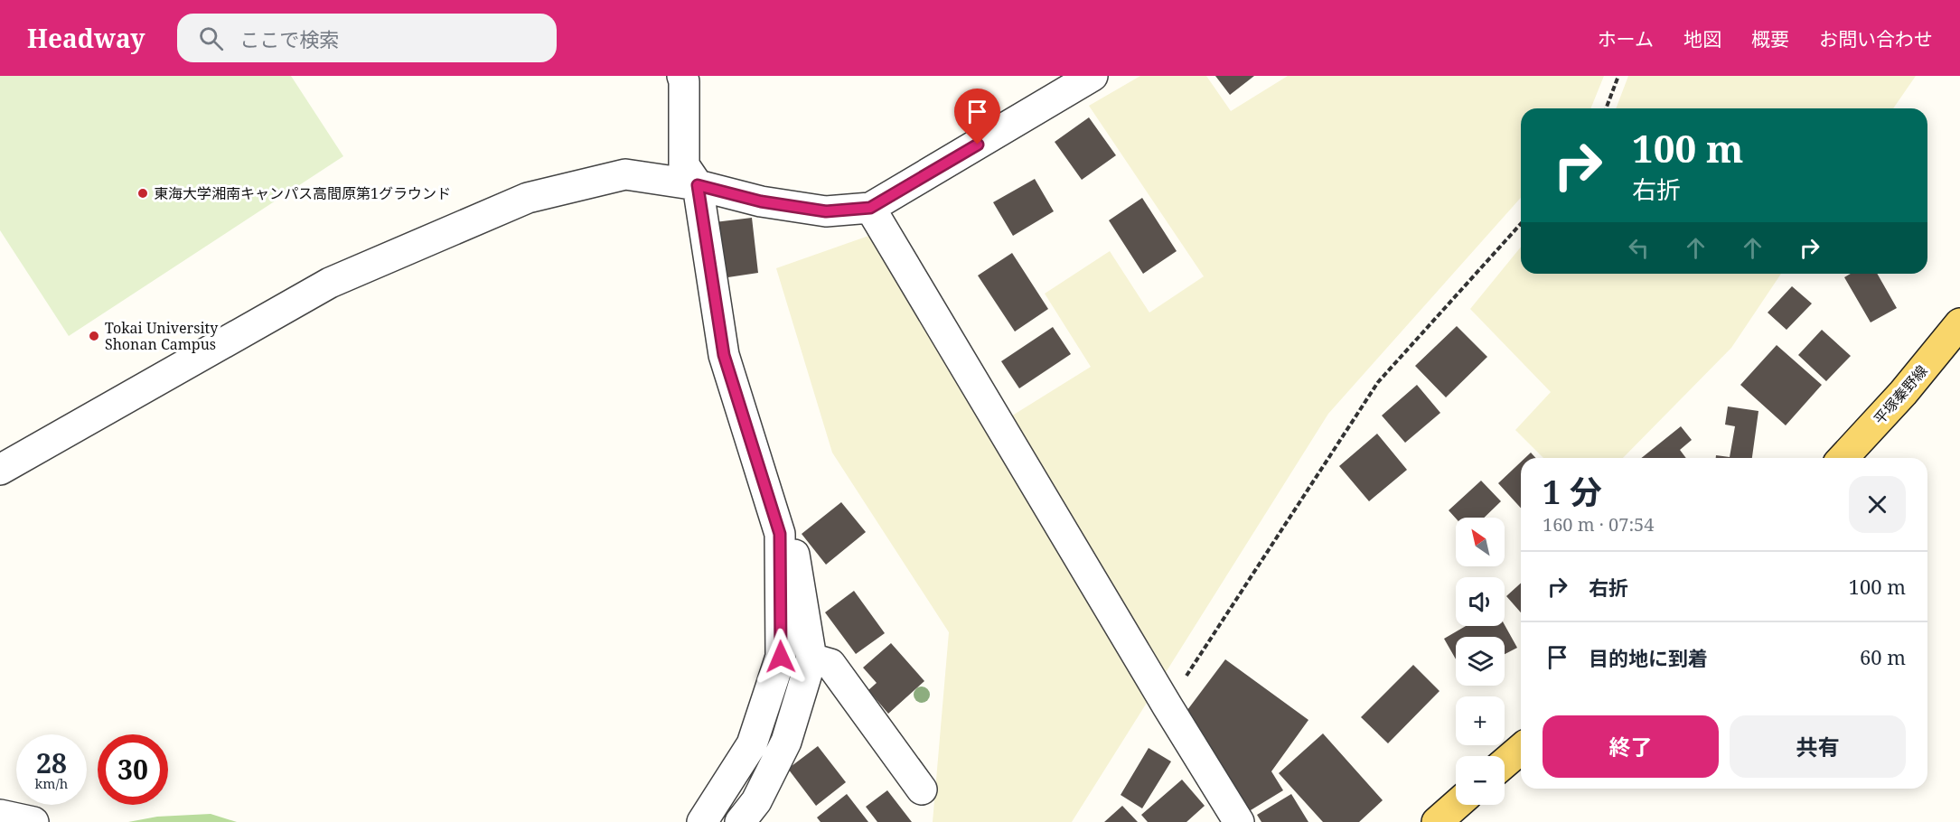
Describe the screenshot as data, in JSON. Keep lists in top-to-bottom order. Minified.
{"streets":{"main road":["平塚秦野線"]},"places":["東海大学湘南キャンパス高間原第1グラウンド","Tokai University Shonan Campus"],"north":"top left","page":{"header":"Headway","search":"ここで検索","nav":["ホーム","地図","概要","お問い合わせ"],"turn":["100 m","右折"],"heading":["1 分","160 m · 07:54"],"map_buttons":["+","−"],"list":[{"name":"右折","value":"100 m"},{"name":"目的地に到着","value":"60 m"}],"buttons":["終了","共有"],"speed":"28 km/h","limit":"30"}}
